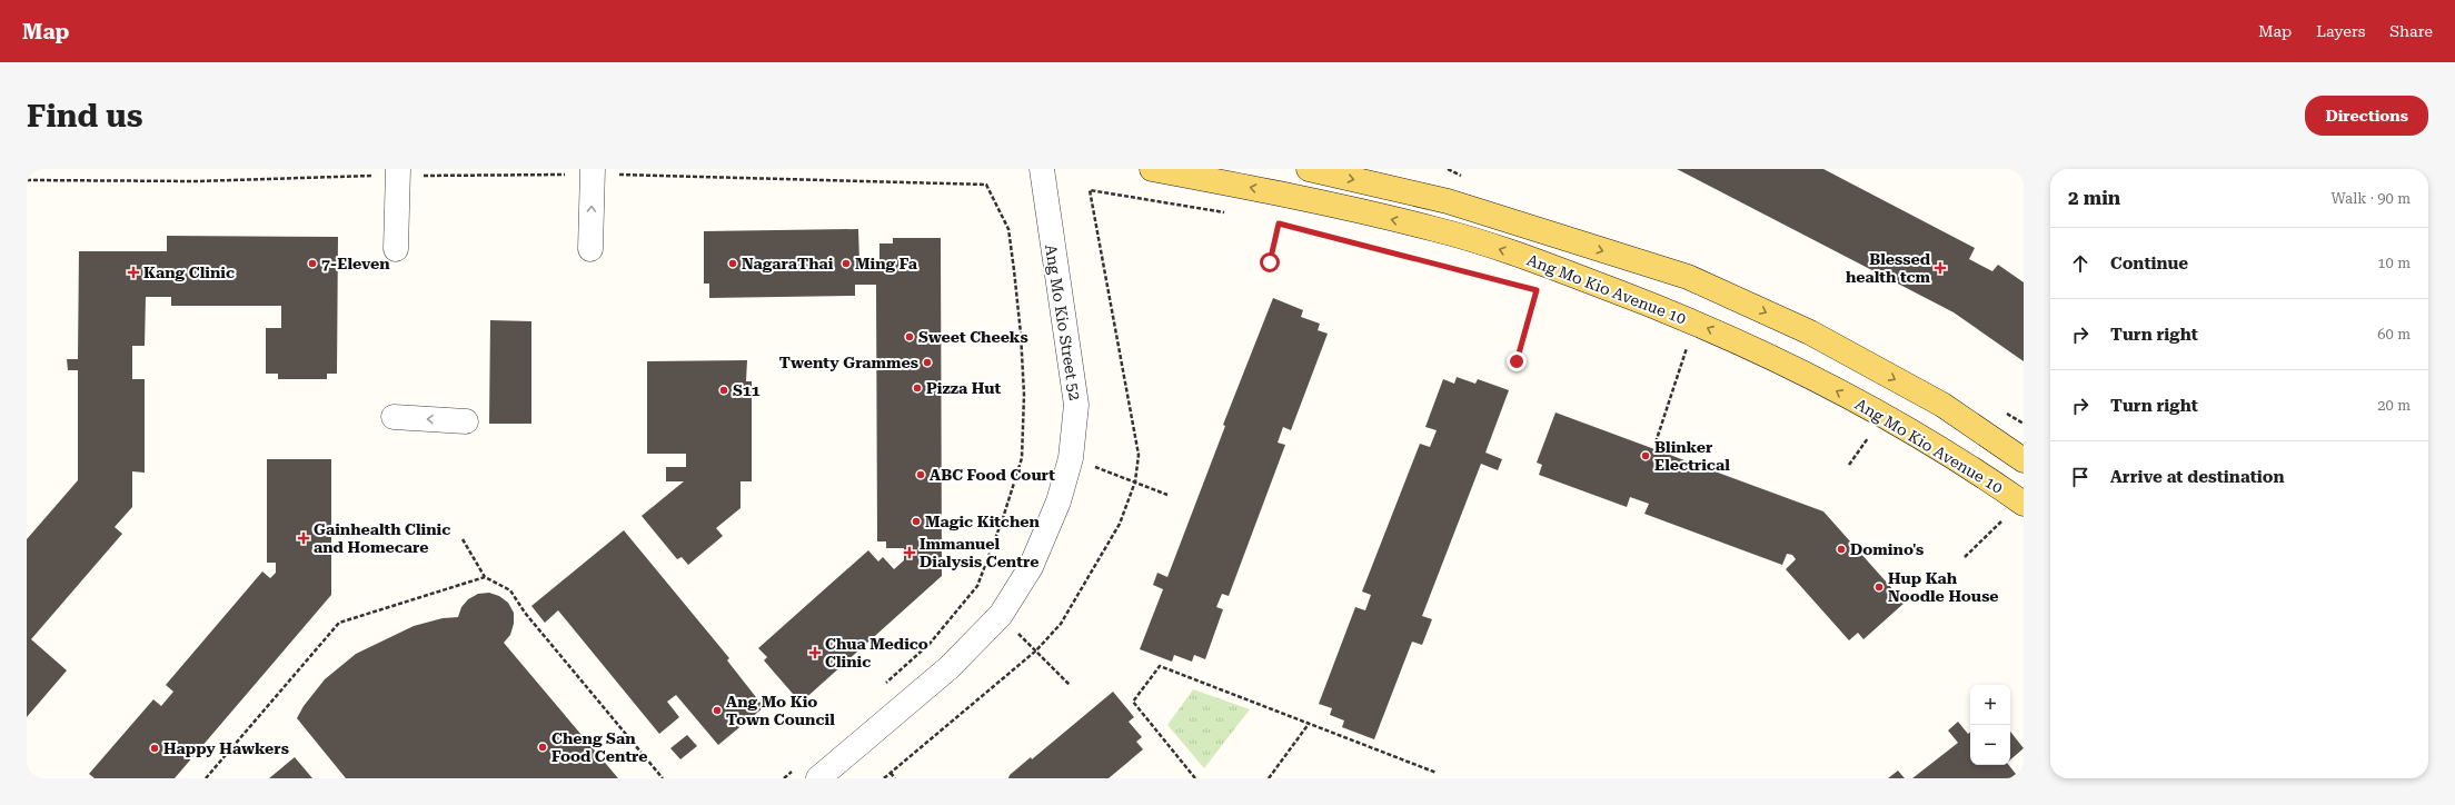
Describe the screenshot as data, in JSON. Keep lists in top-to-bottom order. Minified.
{"streets":{"main road":["Ang Mo Kio Avenue 10"],"street":["Ang Mo Kio Street 52"]},"places":{"other":["7-Eleven","NagaraThai","Ming Fa","Sweet Cheeks","Twenty Grammes","Pizza Hut","S11","Blinker Electrical","ABC Food Court","Magic Kitchen","Domino's","Hup Kah Noodle House","Ang Mo Kio Town Council","Cheng San Food Centre","Happy Hawkers"],"health":["Blessed health tcm","Kang Clinic","Gainhealth Clinic and Homecare","Immanuel Dialysis Centre","Chua Medico Clinic"]},"page":{"header":"Map","nav":["Map","Layers","Share"],"buttons":"Directions","title":"Find us","heading":["2 min","Walk · 90 m"],"list":[["Continue","10 m"],["Turn right","60 m"],["Turn right","20 m"],"Arrive at destination"],"map_buttons":["+","−"]}}
